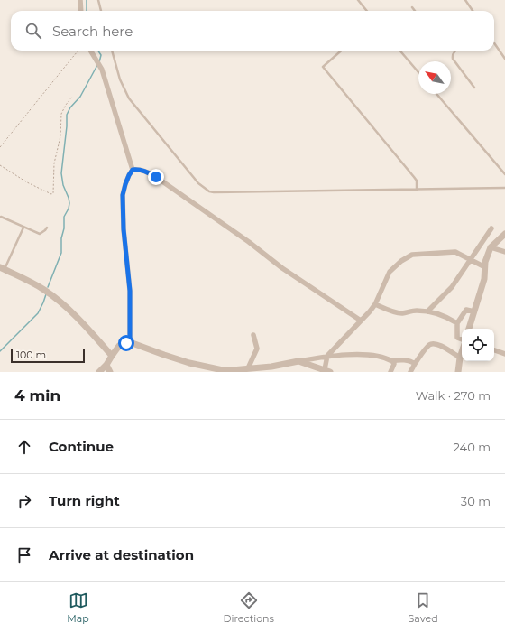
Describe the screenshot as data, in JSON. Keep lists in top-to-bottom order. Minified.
{"scale_bar":"100 m","north":"top left","page":{"search":"Search here","scale":"100 m","heading":["4 min","Walk · 270 m"],"list":[["Continue","240 m"],["Turn right","30 m"],"Arrive at destination"],"nav":["Map","Directions","Saved"]}}
